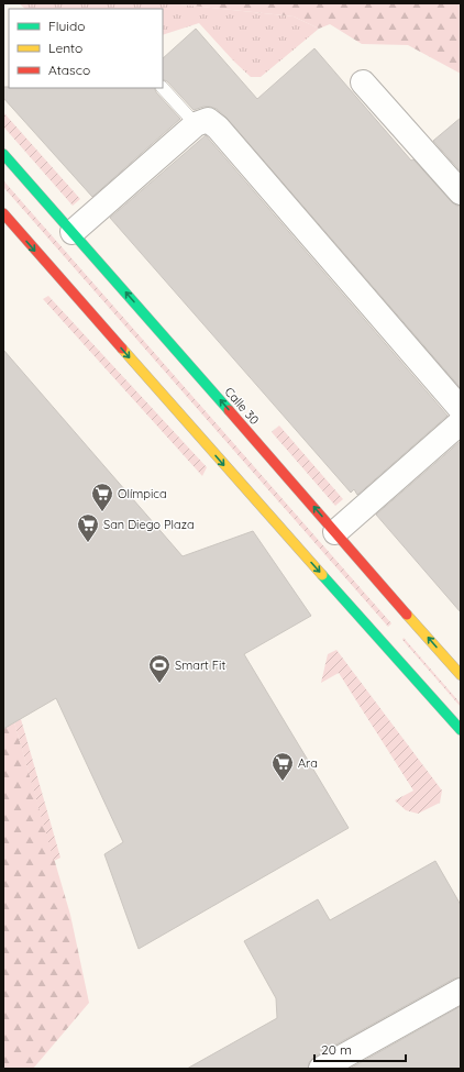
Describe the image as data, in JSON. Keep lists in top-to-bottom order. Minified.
{"streets":{"main road":["Calle 30"]},"places":{"supermarket":["Olímpica","San Diego Plaza","Ara"],"sports":["Smart Fit"]},"legend":["Fluido","Lento","Atasco"],"scale_bar":"20 m"}
